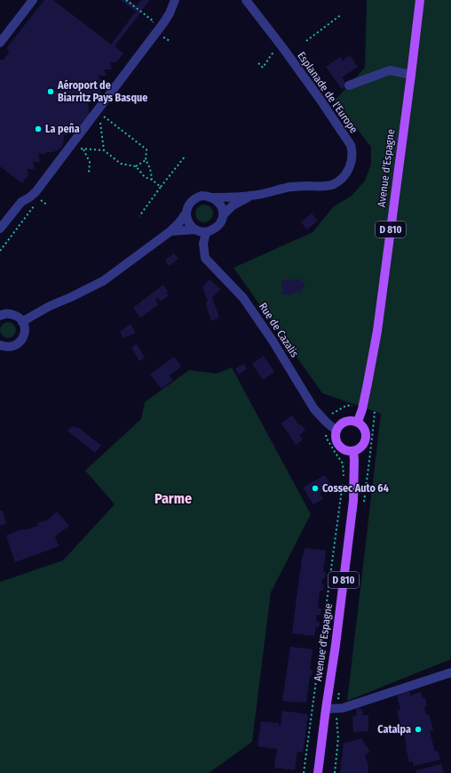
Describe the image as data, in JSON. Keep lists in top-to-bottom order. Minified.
{"streets":{"main road":["Avenue d'Espagne","D 810"],"street":["Esplanade de l'Europe","Rue de Cazalis"]},"crossings":[["Esplanade de l'Europe","Rue de Cazalis"],["Avenue d'Espagne","Rue de Cazalis"]],"districts":["Parme"],"places":["Aéroport de Biarritz Pays Basque","La peña","Cossec Auto 64","Catalpa"]}
